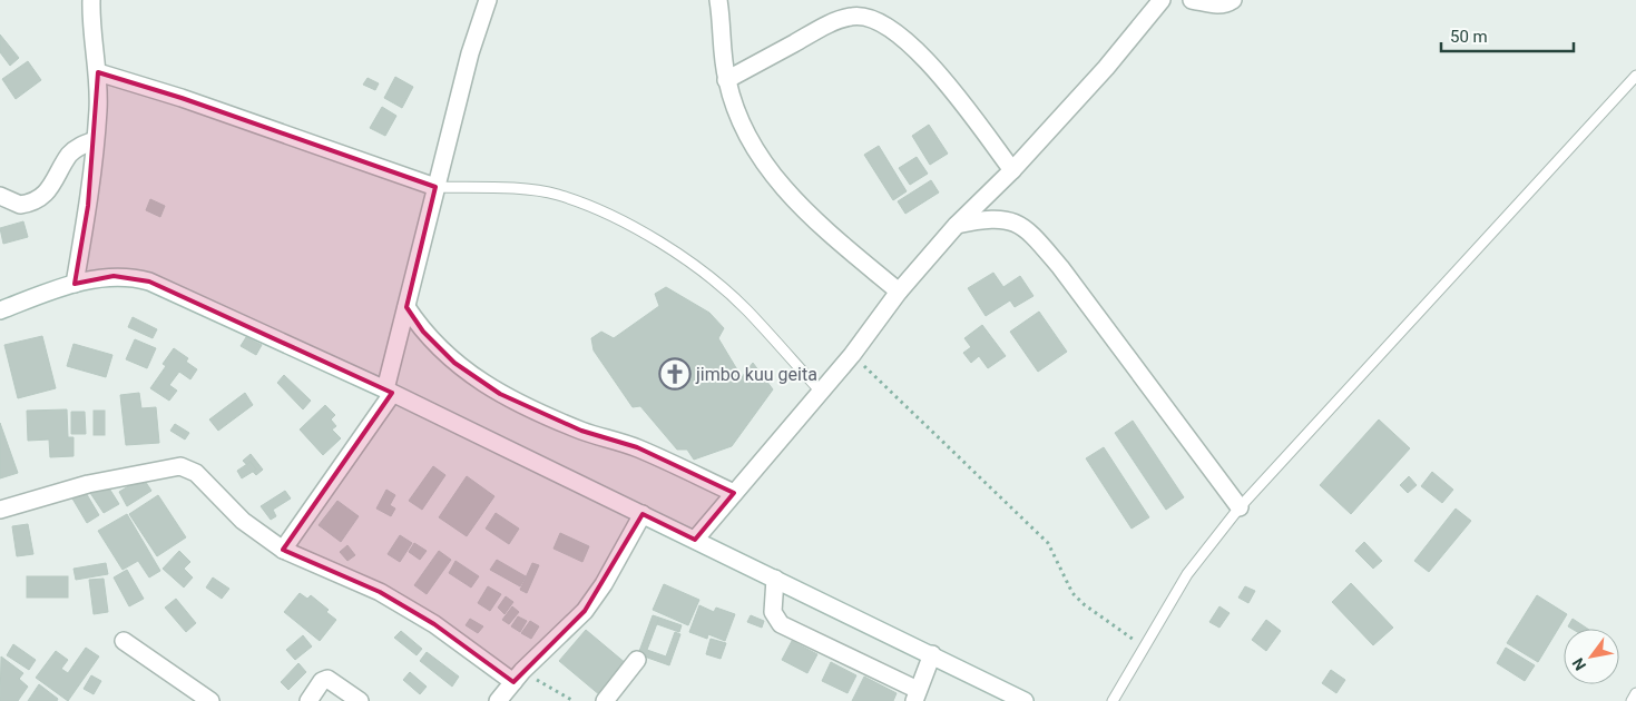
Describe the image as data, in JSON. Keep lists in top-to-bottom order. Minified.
{"places":{"church":["jimbo kuu geita"]},"scale_bar":"50 m","north":"bottom left"}
